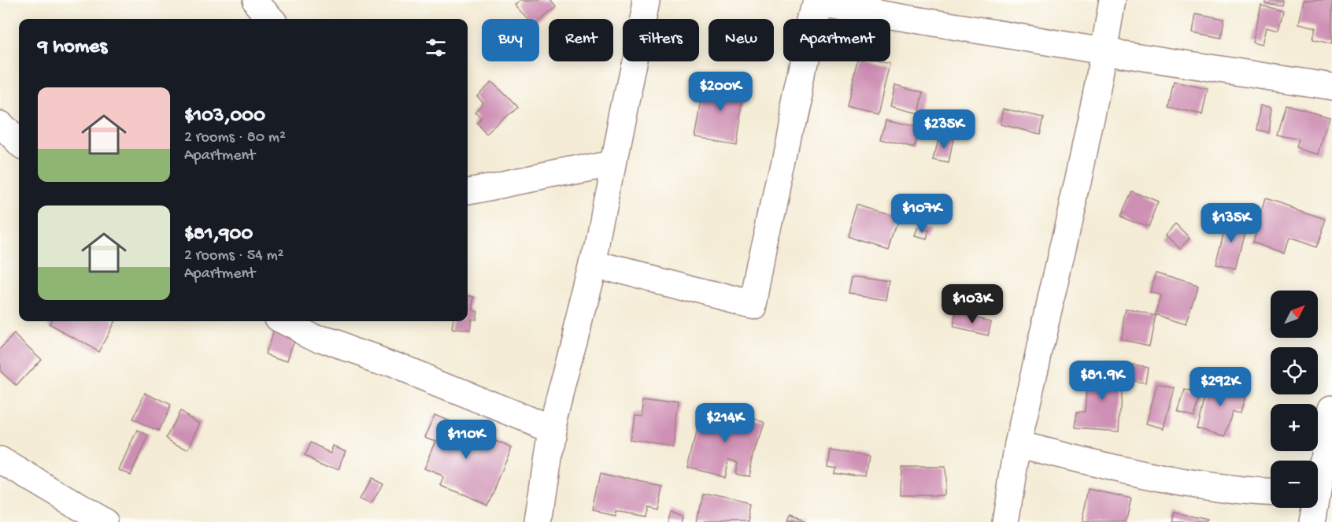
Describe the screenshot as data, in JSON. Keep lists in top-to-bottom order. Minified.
{"north":"top right","page":{"chip":["Buy","Rent","Filters","New","Apartment"],"heading":"9 homes","price":["$200K","$235K","$107K","$135K","$103K","$81.9K","$292K","$214K","$110K"],"list":[{"name":"$103,000","note":"2 rooms · 80 m² · Apartment"},{"name":"$81,900","note":"2 rooms · 54 m² · Apartment"}],"map_buttons":["+","−"]}}
